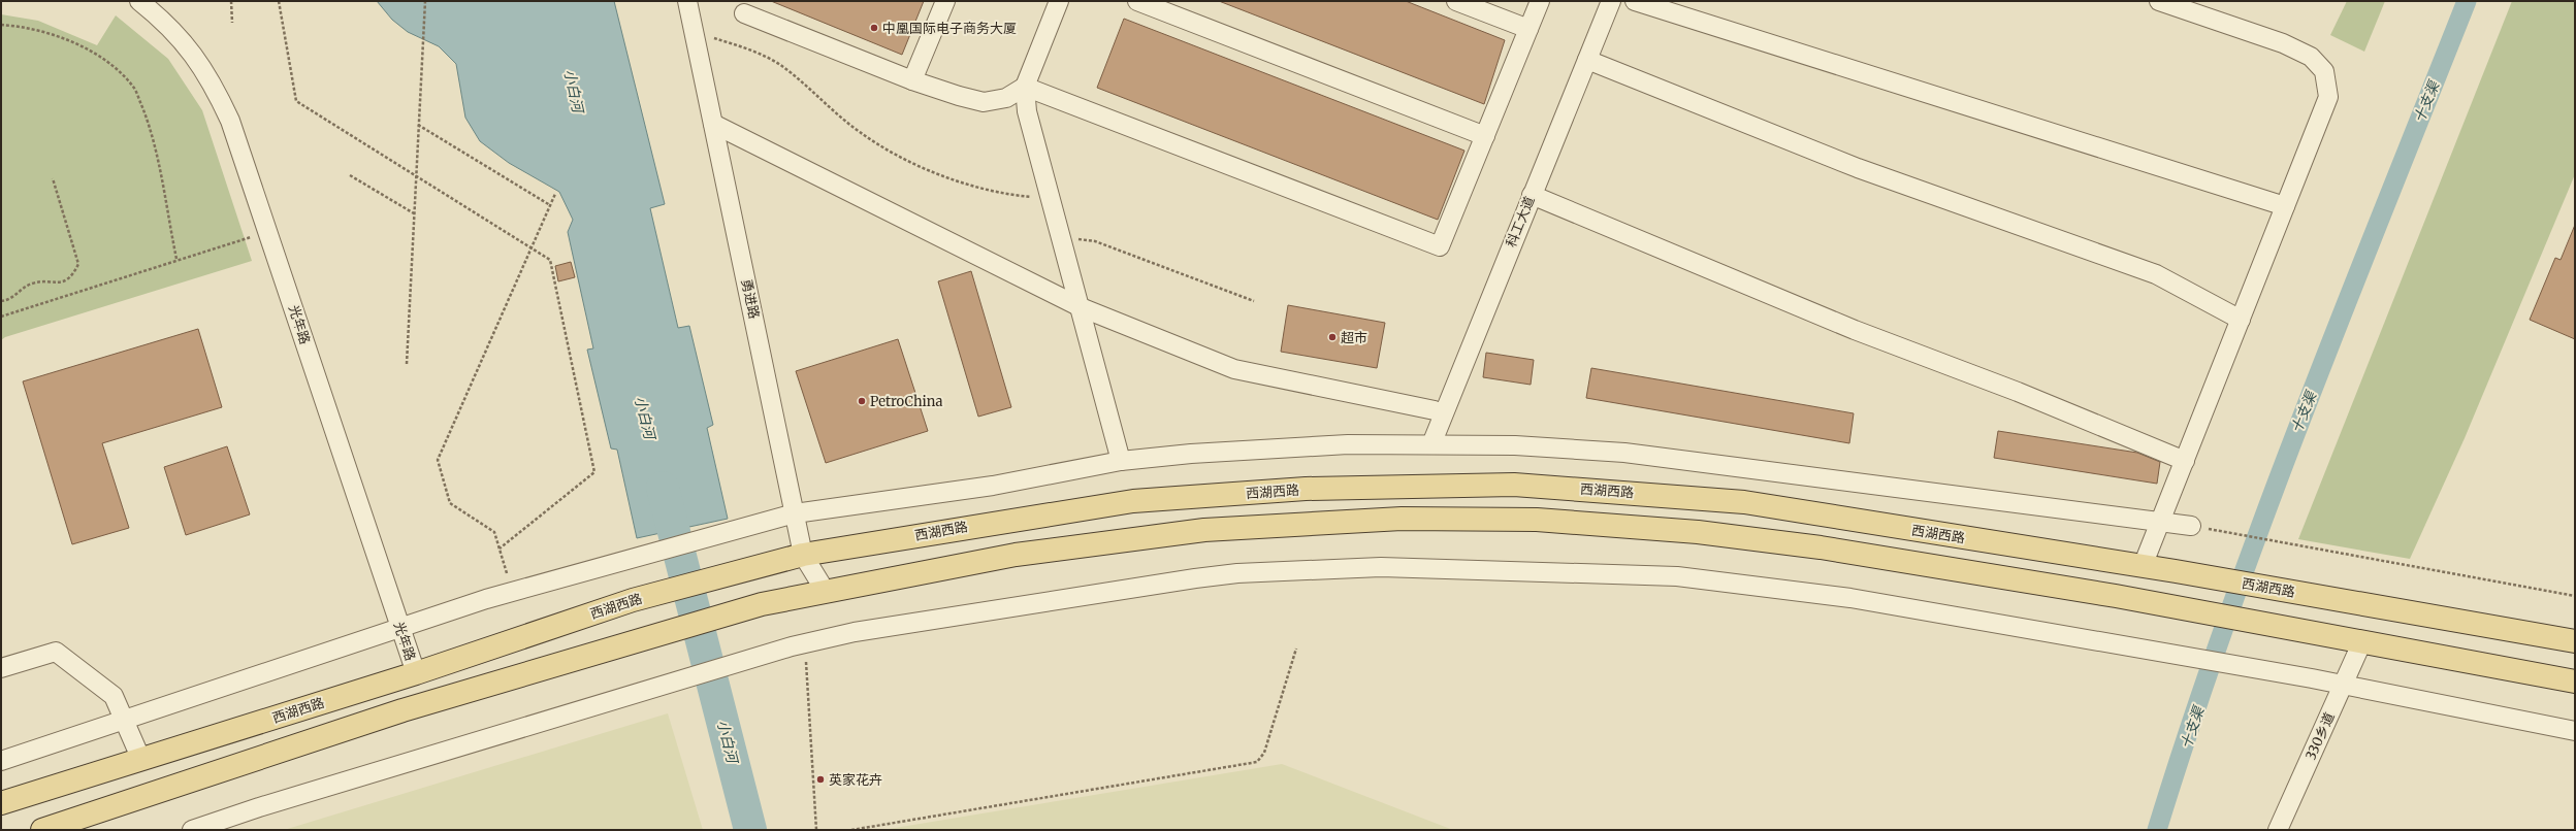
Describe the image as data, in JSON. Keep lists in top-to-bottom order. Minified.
{"streets":{"main road":["西湖西路"],"street":["科工大道","勇进路","光年路","330乡道"]},"crossings":[["勇进路","西湖西路"],["光年路","西湖西路"]],"water":["小白河","十支渠"],"places":["中凰国际电子商务大厦","超市","PetroChina","英家花卉"]}
